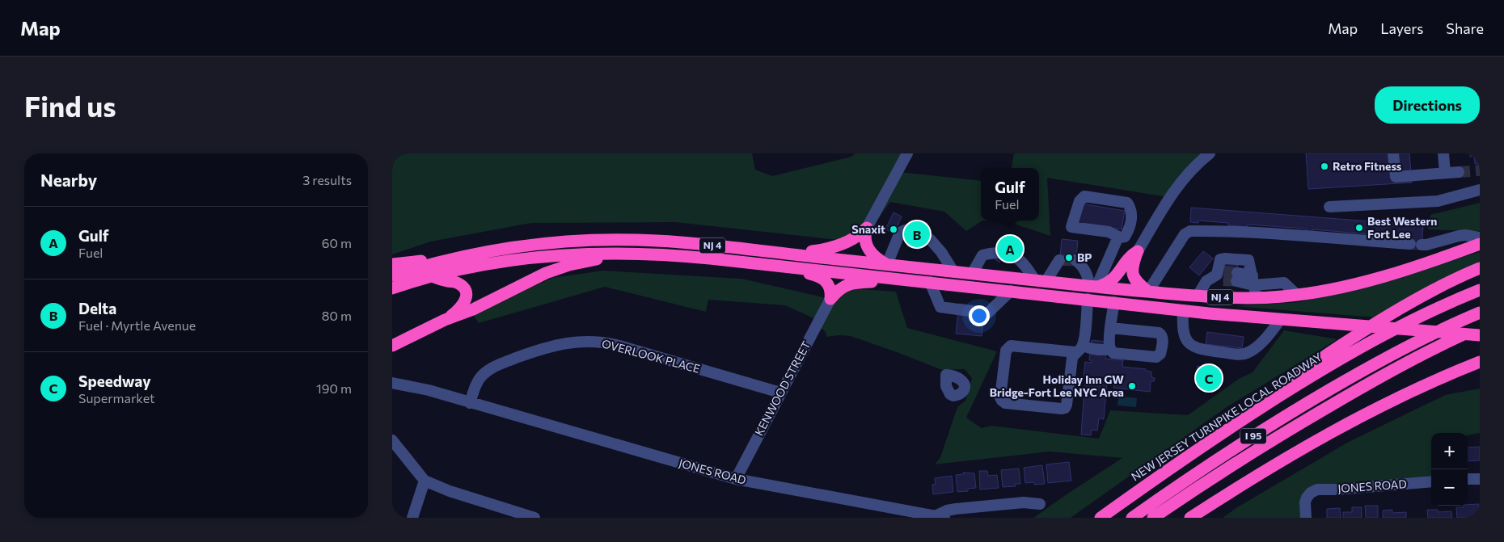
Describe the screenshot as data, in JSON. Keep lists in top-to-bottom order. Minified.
{"streets":{"highway":["NJ 4","NEW JERSEY TURNPIKE LOCAL ROADWAY","I 95"],"street":["OVERLOOK PLACE","KENWOOD STREET","JONES ROAD"]},"crossings":[["NJ 4","I 95"],["OVERLOOK PLACE","KENWOOD STREET"],["OVERLOOK PLACE","JONES ROAD"],["KENWOOD STREET","JONES ROAD"]],"places":["Retro Fitness","Best Western Fort Lee","Snaxit","BP","Holiday Inn GW Bridge-Fort Lee NYC Area"],"page":{"header":"Map","nav":["Map","Layers","Share"],"buttons":"Directions","title":"Find us","heading":["Nearby","3 results"],"popup":["Gulf","Fuel"],"list":[{"mark":"A","name":"Gulf","note":"Fuel","value":"60 m"},{"mark":"B","name":"Delta","note":"Fuel · Myrtle Avenue","value":"80 m"},{"mark":"C","name":"Speedway","note":"Supermarket","value":"190 m"}],"pins":["B","A","C"],"map_buttons":["+","−"]}}
